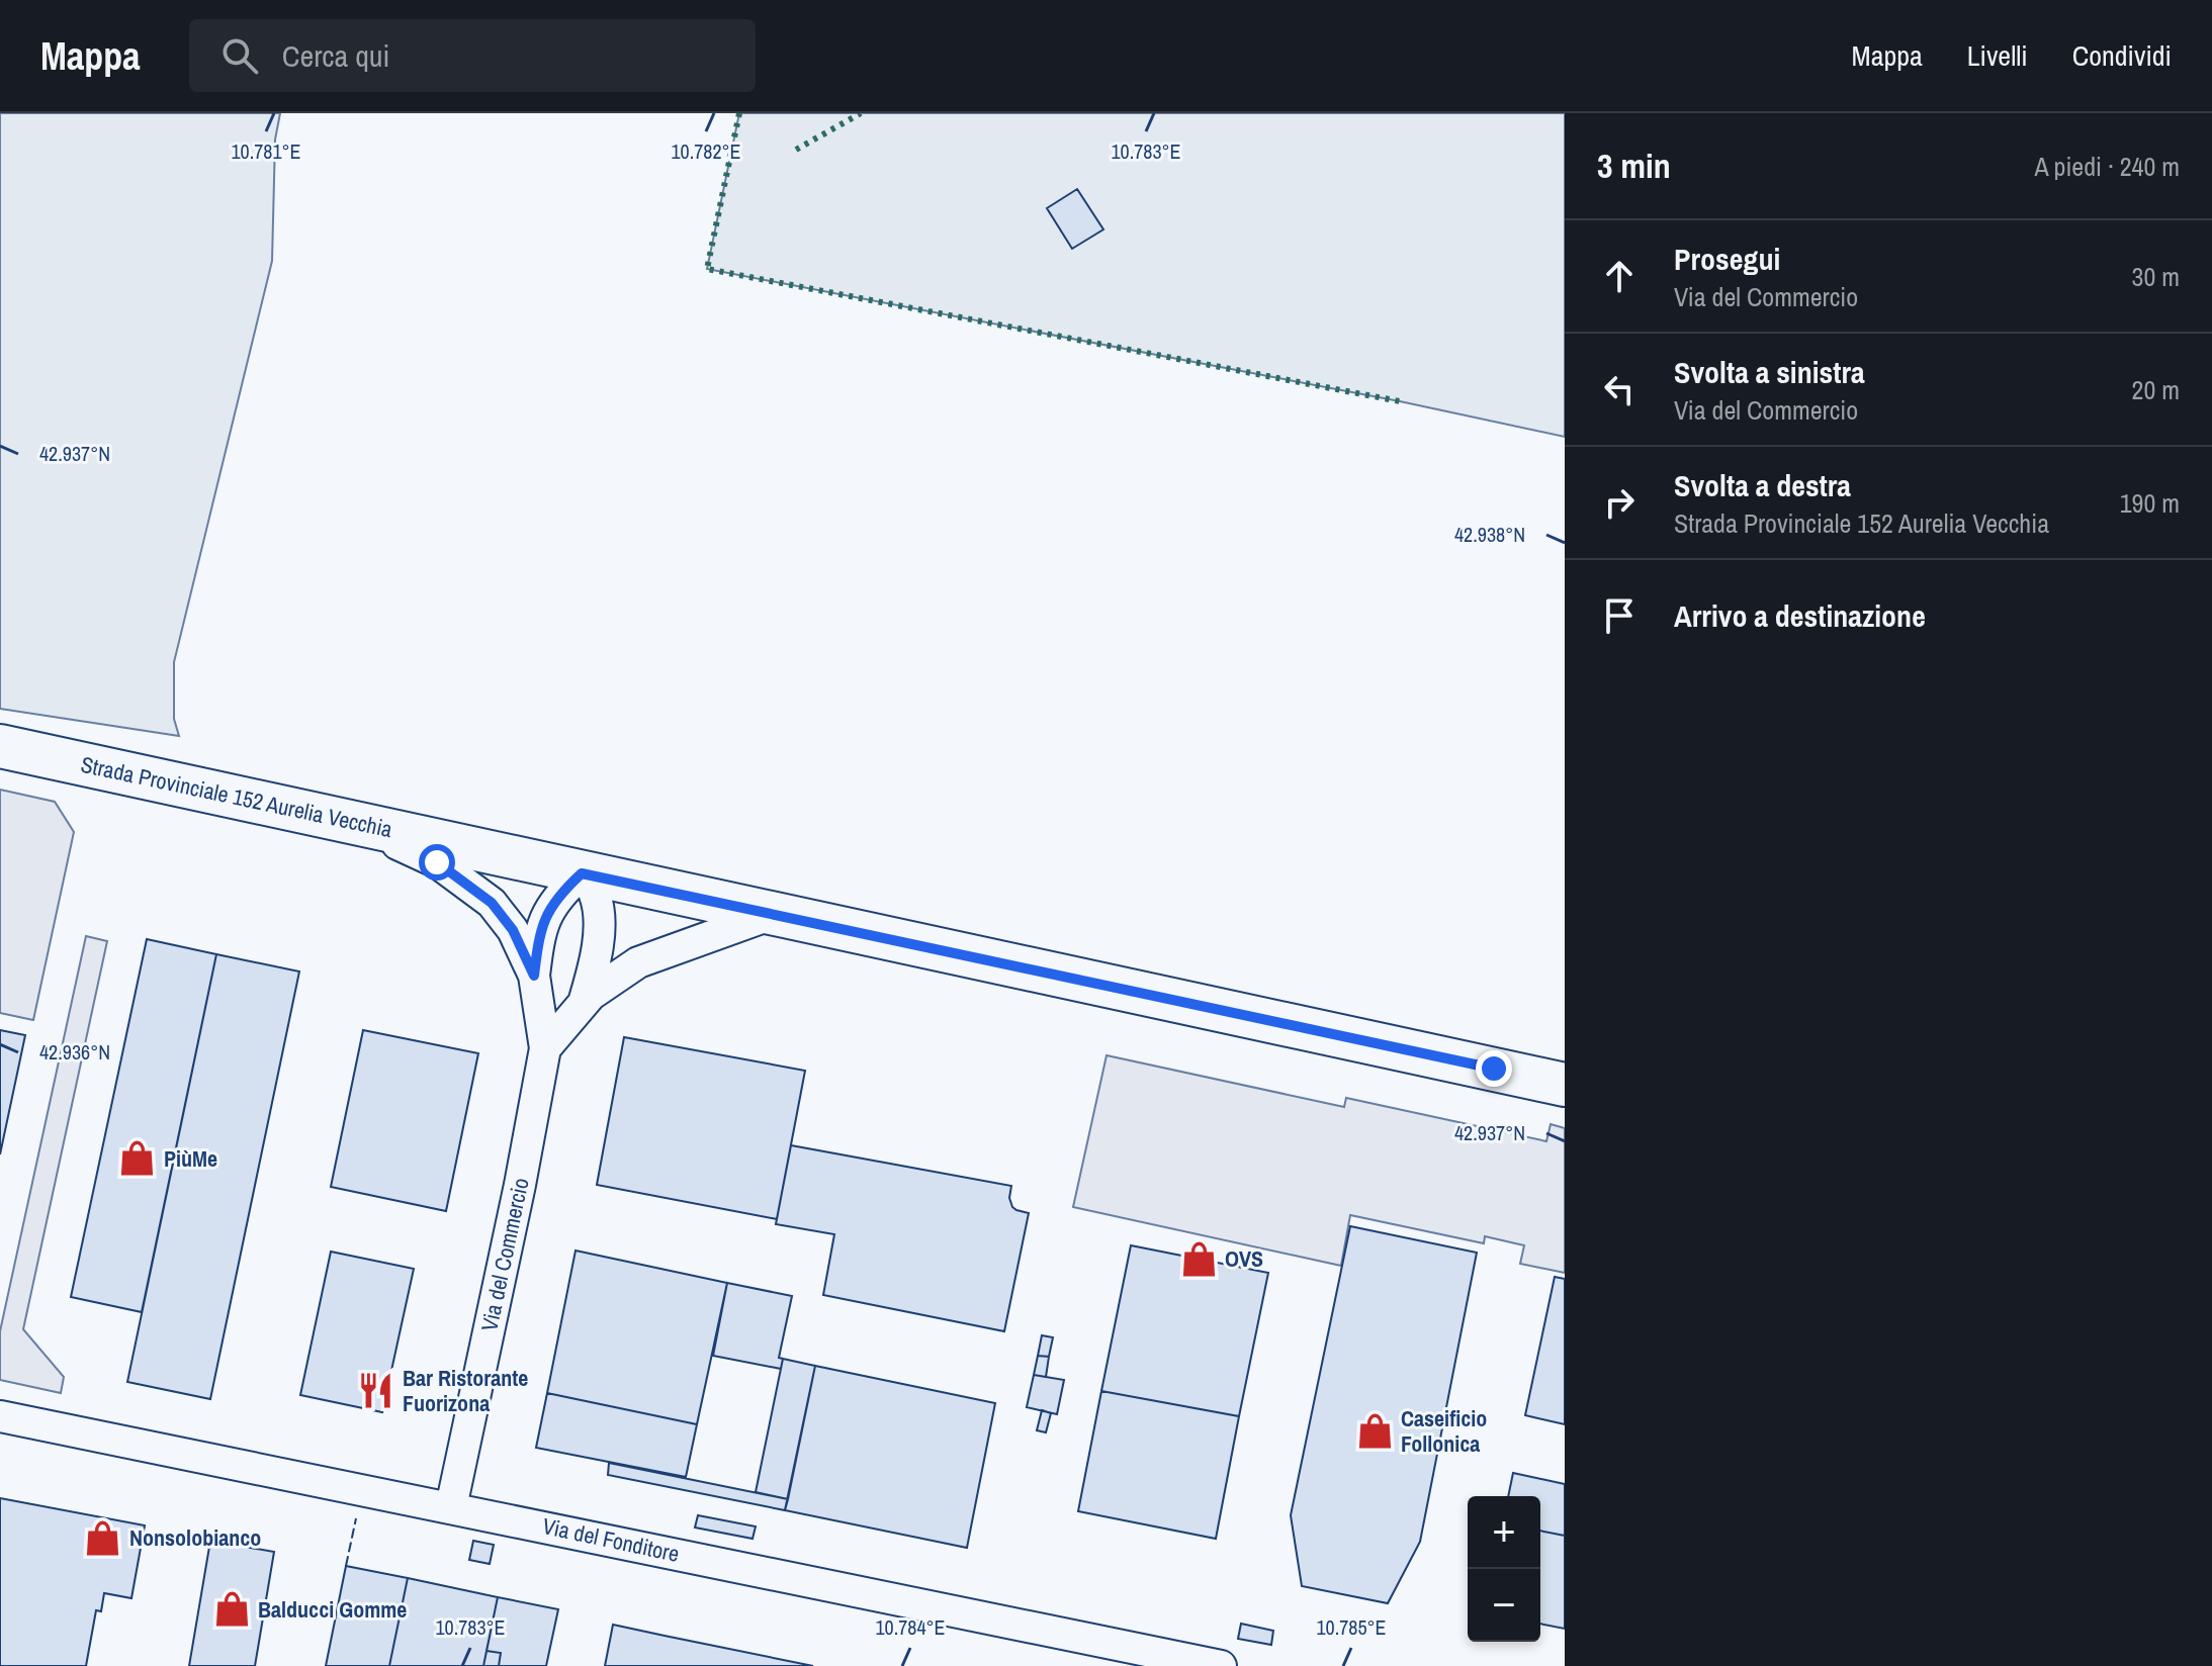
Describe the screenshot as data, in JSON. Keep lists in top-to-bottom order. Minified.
{"streets":{"main road":["Strada Provinciale 152 Aurelia Vecchia"],"street":["Via del Commercio","Via del Fonditore"]},"crossings":[["Strada Provinciale 152 Aurelia Vecchia","Via del Commercio"],["Via del Commercio","Via del Fonditore"]],"places":{"shop":["PiùMe","OVS","Caseificio Follonica","Nonsolobianco","Balducci Gomme"],"restaurant":["Bar Ristorante Fuorizona"]},"page":{"header":"Mappa","search":"Cerca qui","nav":["Mappa","Livelli","Condividi"],"heading":["3 min","A piedi · 240 m"],"list":[["Prosegui","Via del Commercio","30 m"],["Svolta a sinistra","Via del Commercio","20 m"],["Svolta a destra","Strada Provinciale 152 Aurelia Vecchia","190 m"],"Arrivo a destinazione"],"map_buttons":["+","−"]},"coordinates":["10.782°E","10.783°E","10.781°E","42.937°N","42.938°N","42.936°N","10.784°E","10.785°E"]}
